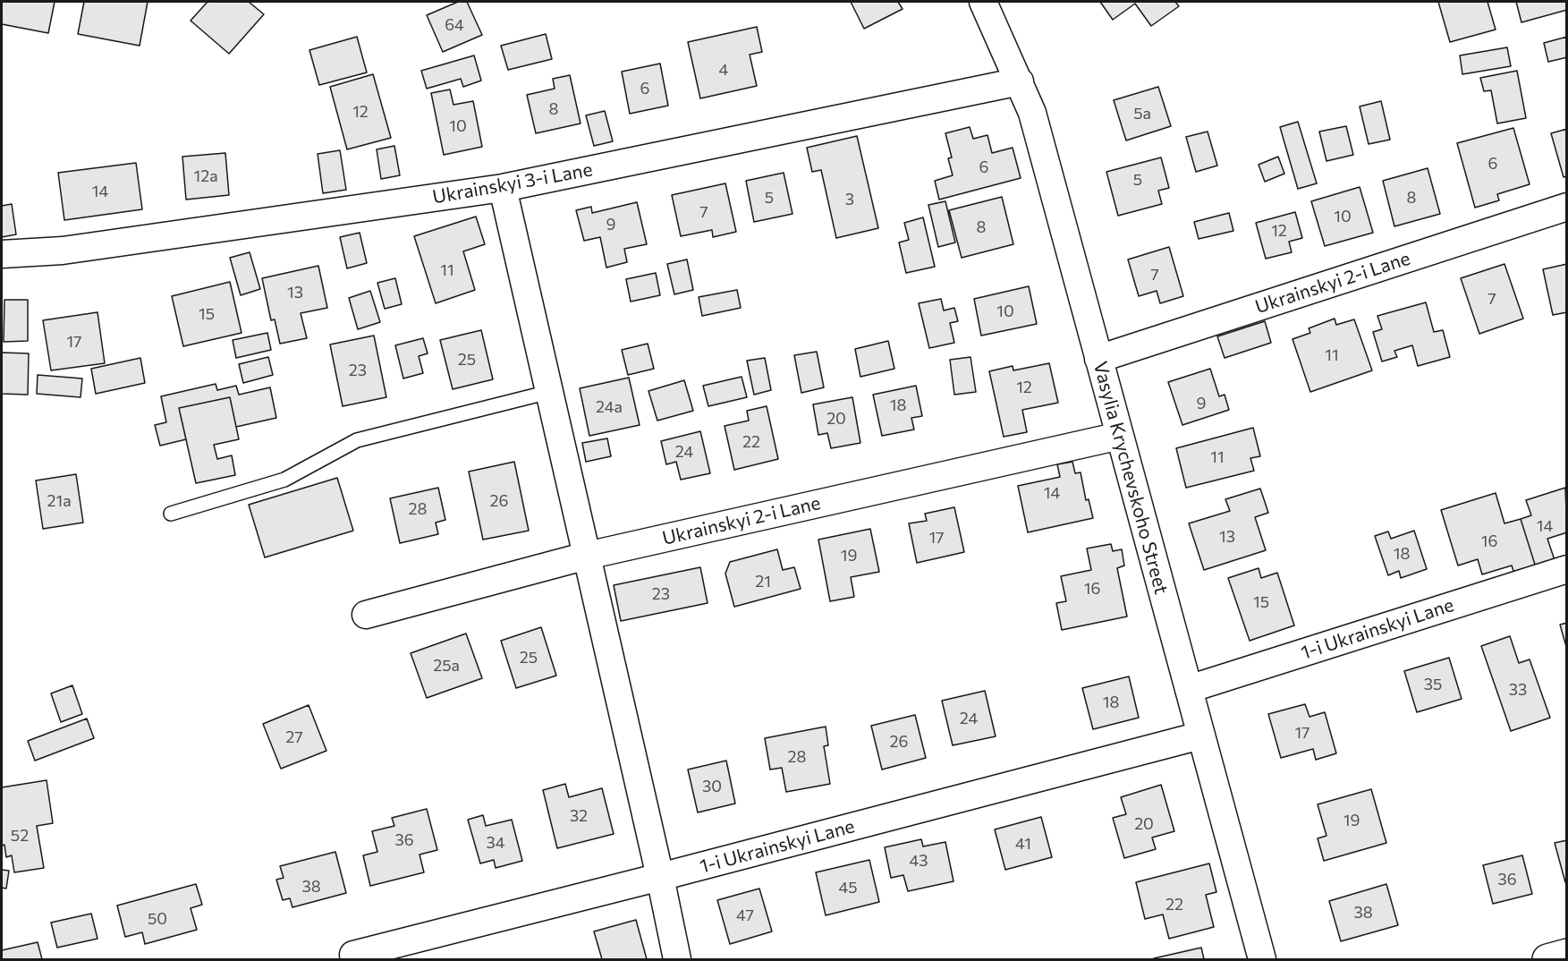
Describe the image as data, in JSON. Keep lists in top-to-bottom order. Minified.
{"streets":{"street":["Ukrainskyi 3-i Lane","Ukrainskyi 2-i Lane","Vasylia Krychevskoho Street","1-i Ukrainskyi Lane"]},"crossings":[["Ukrainskyi 3-i Lane","Vasylia Krychevskoho Street"],["Ukrainskyi 2-i Lane","Vasylia Krychevskoho Street"],["Vasylia Krychevskoho Street","1-i Ukrainskyi Lane"]],"house_numbers":["64","4","6","8","12","5а","10","6","6","12а","5","14","5","8","3","7","10","9","8","12","11","7","13","7","10","15","17","11","25","23","12","9","18","24а","20","22","24","11","14","21а","26","28","14","13","17","16","18","19","21","16","23","15","25","25а","35","33","18","24","17","27","26","28","30","32","19","20","52","36","34","41","43","36","38","45","22","38","47","50"]}
